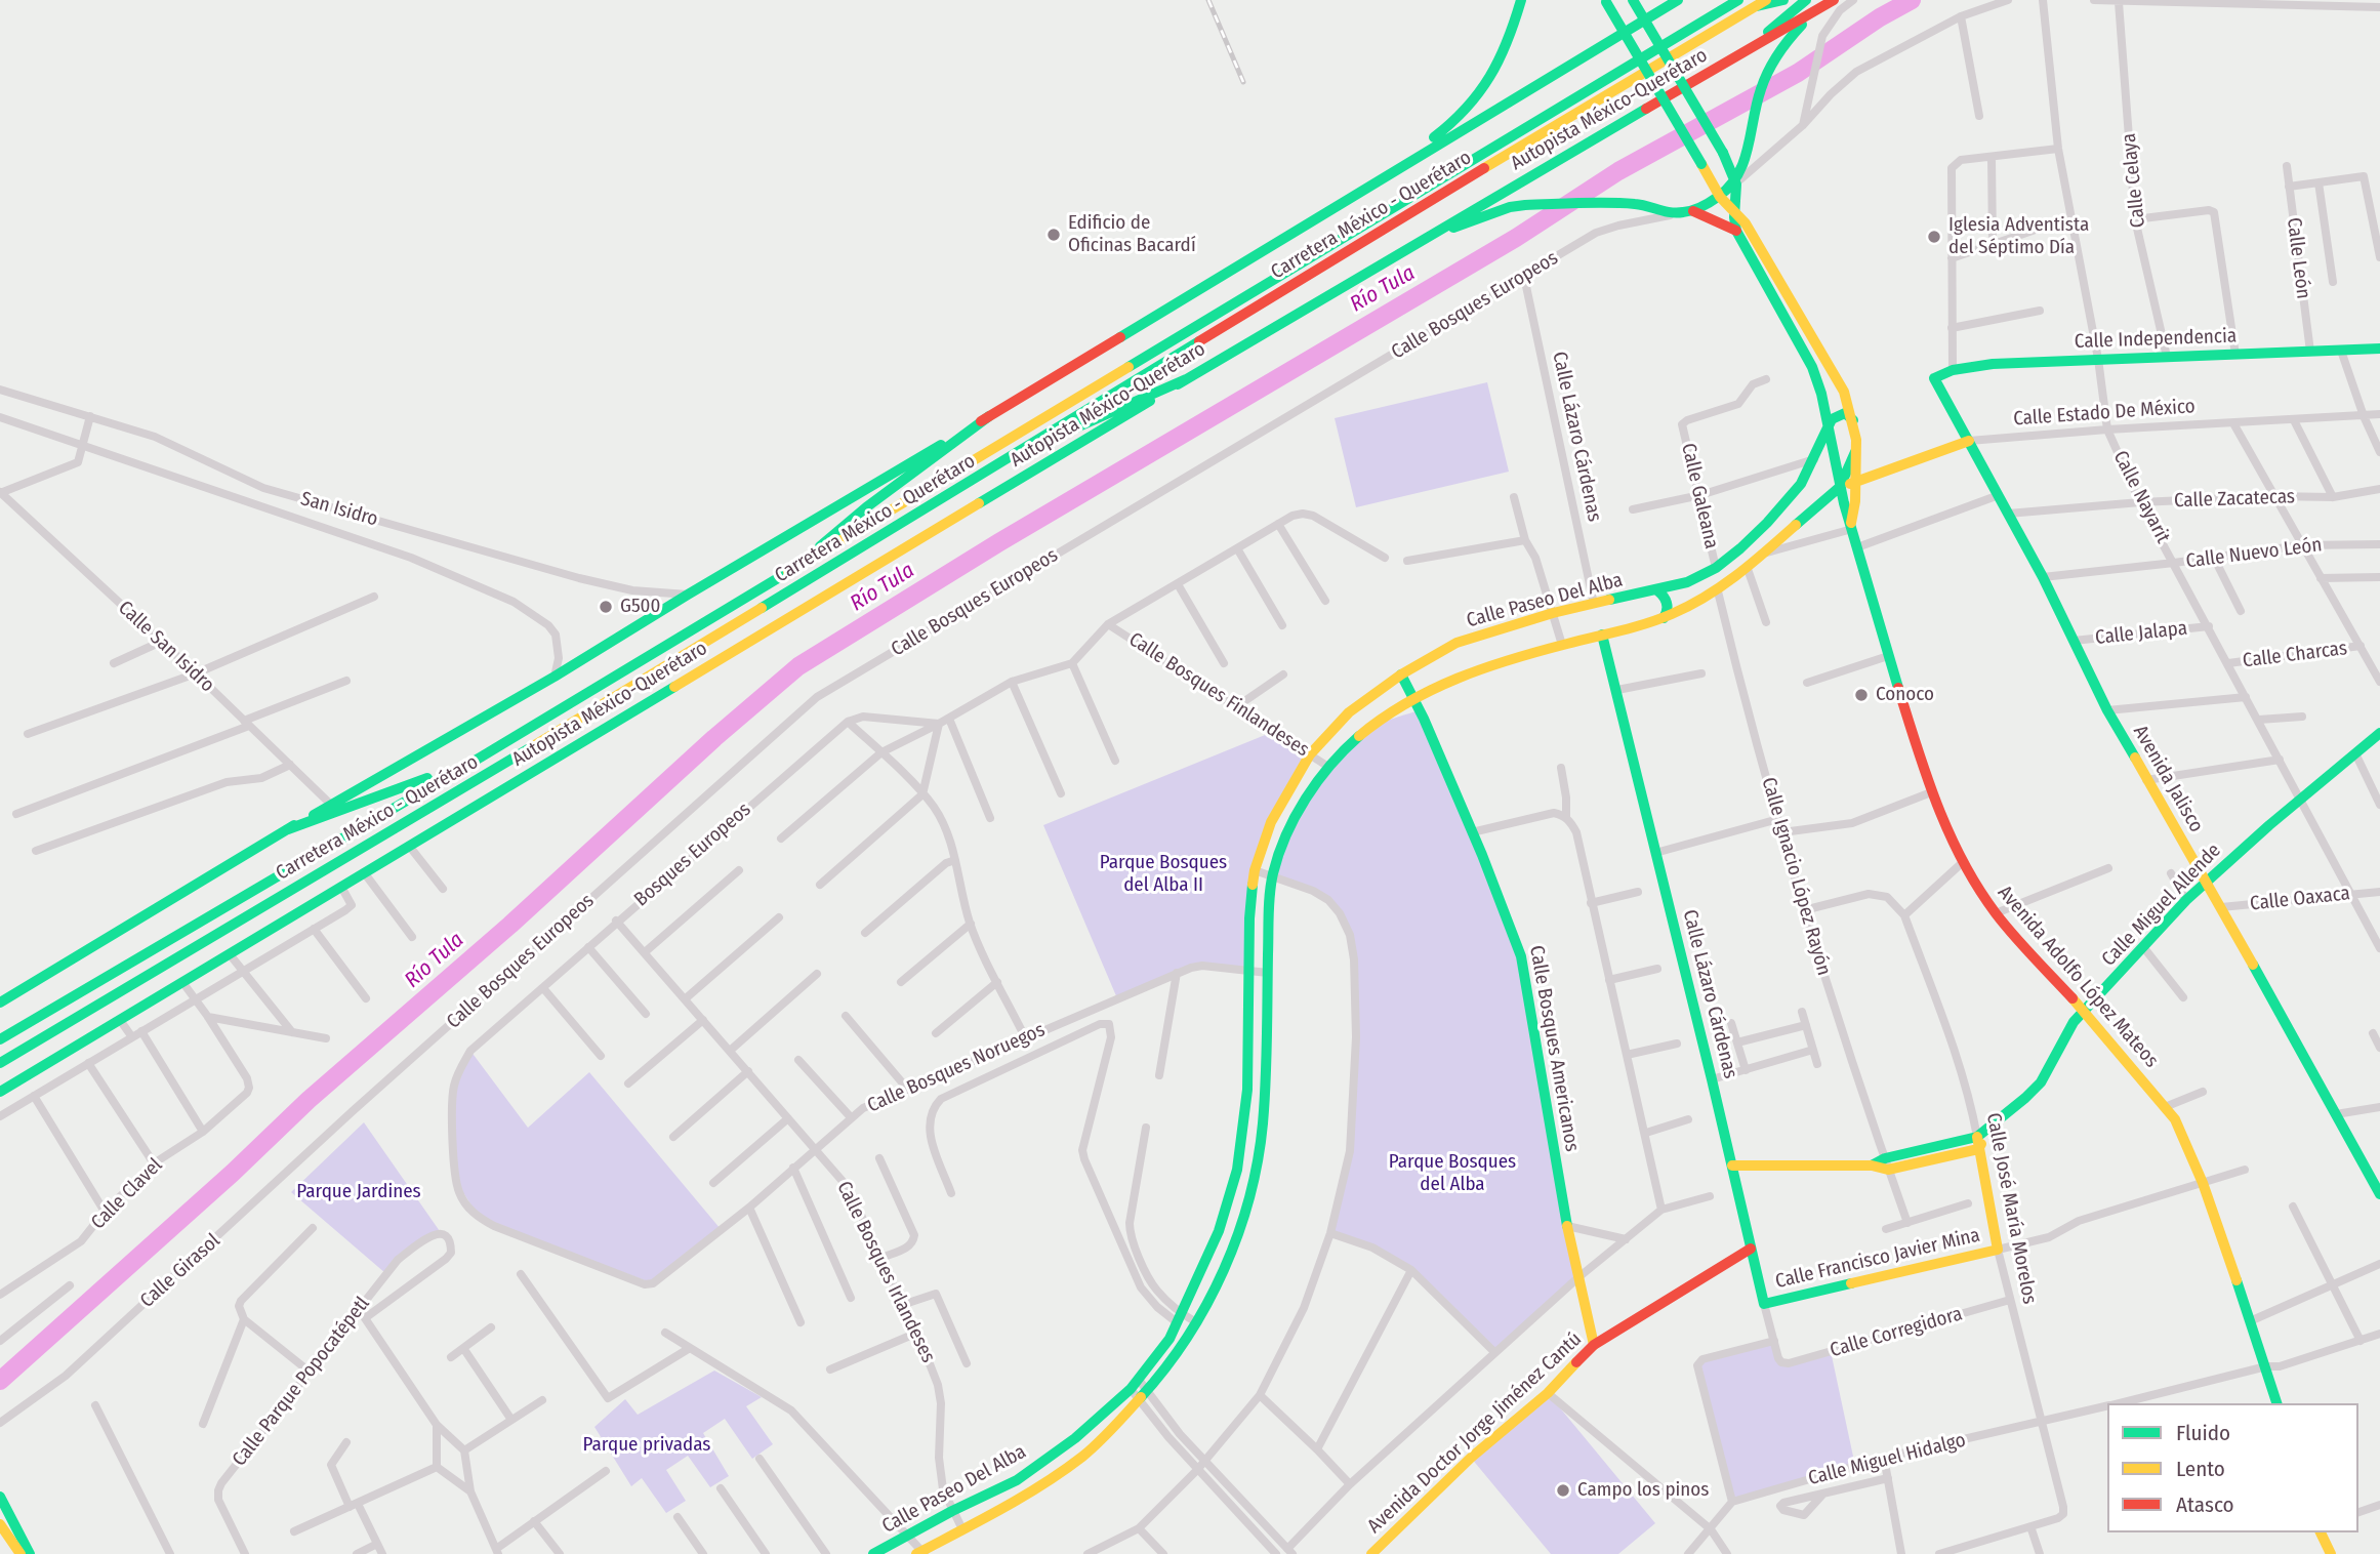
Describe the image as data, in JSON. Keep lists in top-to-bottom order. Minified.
{"streets":{"main road":["Autopista México-Querétaro","Carretera México - Querétaro","Calle Independencia","Calle Estado De México","Calle Lázaro Cárdenas","Calle Paseo Del Alba","Avenida Jalisco","Calle Miguel Allende","Avenida Adolfo López Mateos","Calle Bosques Americanos","Calle José María Morelos","Calle Francisco Javier Mina","Avenida Doctor Jorge Jiménez Cantú"],"street":["Calle Celaya","Calle León","Calle Bosques Europeos","Calle Galeana","Calle Nayarit","Calle Zacatecas","San Isidro","Calle Nuevo León","Calle Jalapa","Calle San Isidro","Calle Charcas","Calle Bosques Finlandeses","Bosques Europeos","Calle Ignacio López Rayón","Calle Oaxaca","Calle Bosques Noruegos","Calle Clavel","Calle Girasol","Calle Bosques Irlandeses","Calle Corregidora","Calle Parque Popocatépetl","Calle Miguel Hidalgo"]},"crossings":[["Calle Celaya","Calle Independencia"],["Calle León","Calle Independencia"],["Calle Bosques Europeos","Calle Lázaro Cárdenas"],["Calle Bosques Europeos","Calle Girasol"],["Calle Independencia","Calle Nayarit"],["Calle Independencia","Avenida Jalisco"],["Calle Estado De México","Calle Nayarit"],["Calle Estado De México","Calle Zacatecas"],["Calle Estado De México","Calle Paseo Del Alba"],["Calle Estado De México","Avenida Jalisco"],["Calle Estado De México","Avenida Adolfo López Mateos"],["Calle Lázaro Cárdenas","Calle Paseo Del Alba"],["Calle Lázaro Cárdenas","Calle Francisco Javier Mina"],["Calle Lázaro Cárdenas","Calle Corregidora"],["Calle Lázaro Cárdenas","Avenida Doctor Jorge Jiménez Cantú"],["Calle Galeana","Calle Paseo Del Alba"],["Calle Nayarit","Calle Zacatecas"],["Calle Nayarit","Calle Nuevo León"],["Calle Nayarit","Calle Jalapa"],["Calle Nayarit","Calle Charcas"],["Calle Nayarit","Calle Oaxaca"],["Calle Nayarit","Calle Miguel Allende"],["Calle Zacatecas","Avenida Jalisco"],["Calle Nuevo León","Avenida Jalisco"],["Calle Paseo Del Alba","Calle Bosques Finlandeses"],["Calle Paseo Del Alba","Calle Ignacio López Rayón"],["Calle Paseo Del Alba","Avenida Adolfo López Mateos"],["Calle Paseo Del Alba","Calle Bosques Americanos"],["Calle Paseo Del Alba","Calle Bosques Noruegos"],["Calle Paseo Del Alba","Calle Bosques Irlandeses"],["Calle Jalapa","Avenida Jalisco"],["Avenida Jalisco","Calle Oaxaca"],["Avenida Jalisco","Calle Miguel Allende"],["Bosques Europeos","Calle Bosques Noruegos"],["Bosques Europeos","Calle Bosques Irlandeses"],["Calle Miguel Allende","Avenida Adolfo López Mateos"],["Calle Miguel Allende","Calle José María Morelos"],["Avenida Adolfo López Mateos","Calle Francisco Javier Mina"],["Avenida Adolfo López Mateos","Calle Miguel Hidalgo"],["Calle Bosques Americanos","Avenida Doctor Jorge Jiménez Cantú"],["Calle Bosques Noruegos","Calle Bosques Irlandeses"],["Calle José María Morelos","Calle Francisco Javier Mina"],["Calle José María Morelos","Calle Corregidora"],["Calle José María Morelos","Calle Miguel Hidalgo"]],"water":["Río Tula"],"parks":["Parque Bosques del Alba II","Parque Bosques del Alba","Parque Jardines","Parque privadas"],"places":["Edificio de Oficinas Bacardí","Iglesia Adventista del Séptimo Día","G500","Conoco","Campo los pinos"],"legend":["Fluido","Lento","Atasco"]}
